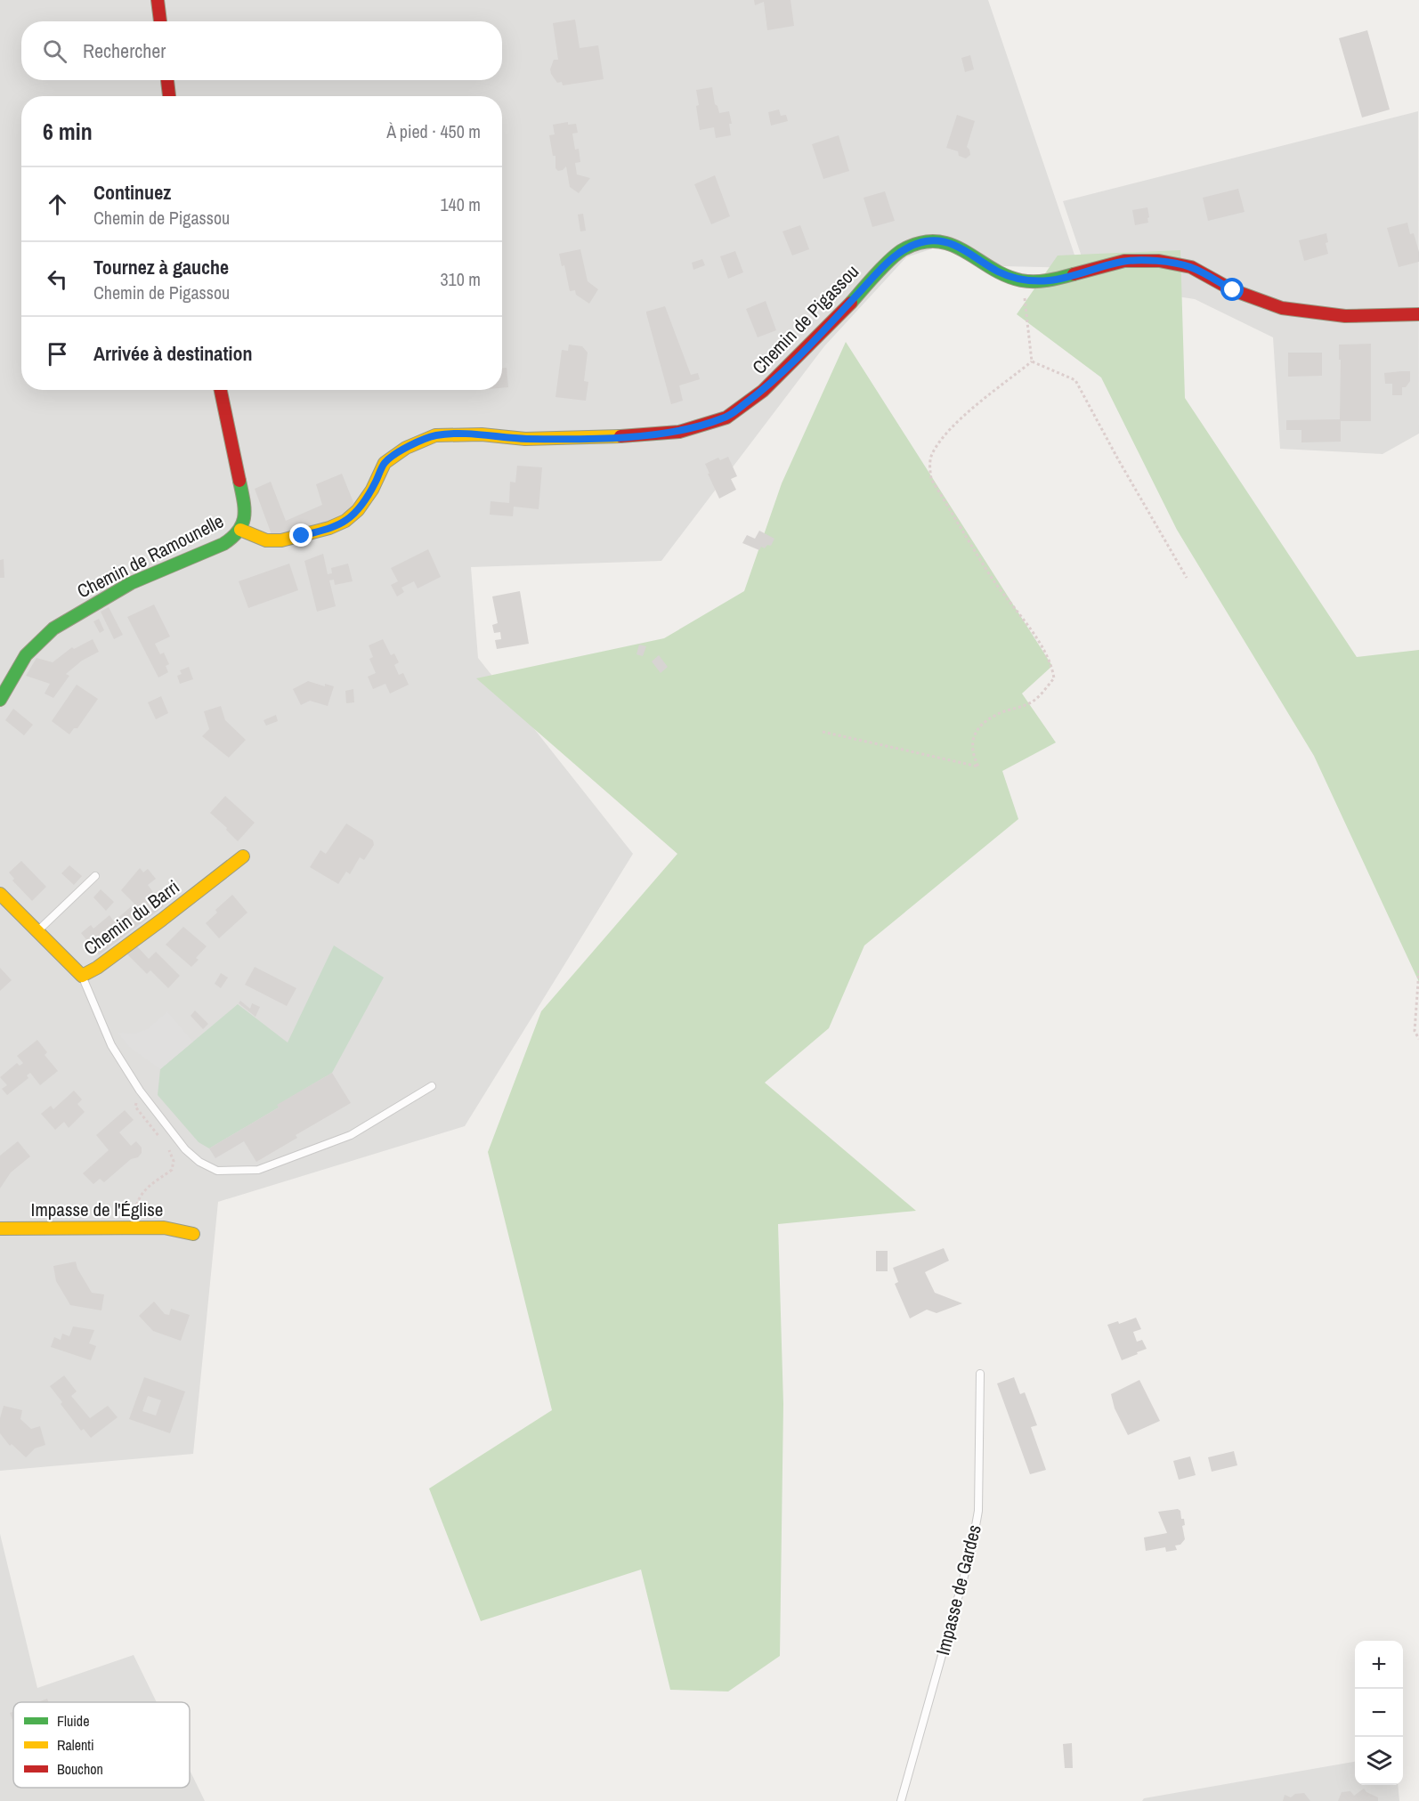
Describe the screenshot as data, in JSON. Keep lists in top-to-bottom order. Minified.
{"streets":{"street":["Chemin de Pigassou","Chemin de Ramounelle","Chemin du Barri","Impasse de l'Église"],"lane":["Impasse de Gardes"]},"crossings":[["Chemin de Pigassou","Chemin de Ramounelle"]],"legend":["Fluide","Ralenti","Bouchon"],"page":{"search":"Rechercher","heading":["6 min","À pied · 450 m"],"list":[["Continuez","Chemin de Pigassou","140 m"],["Tournez à gauche","Chemin de Pigassou","310 m"],"Arrivée à destination"],"map_buttons":["+","−"]}}
